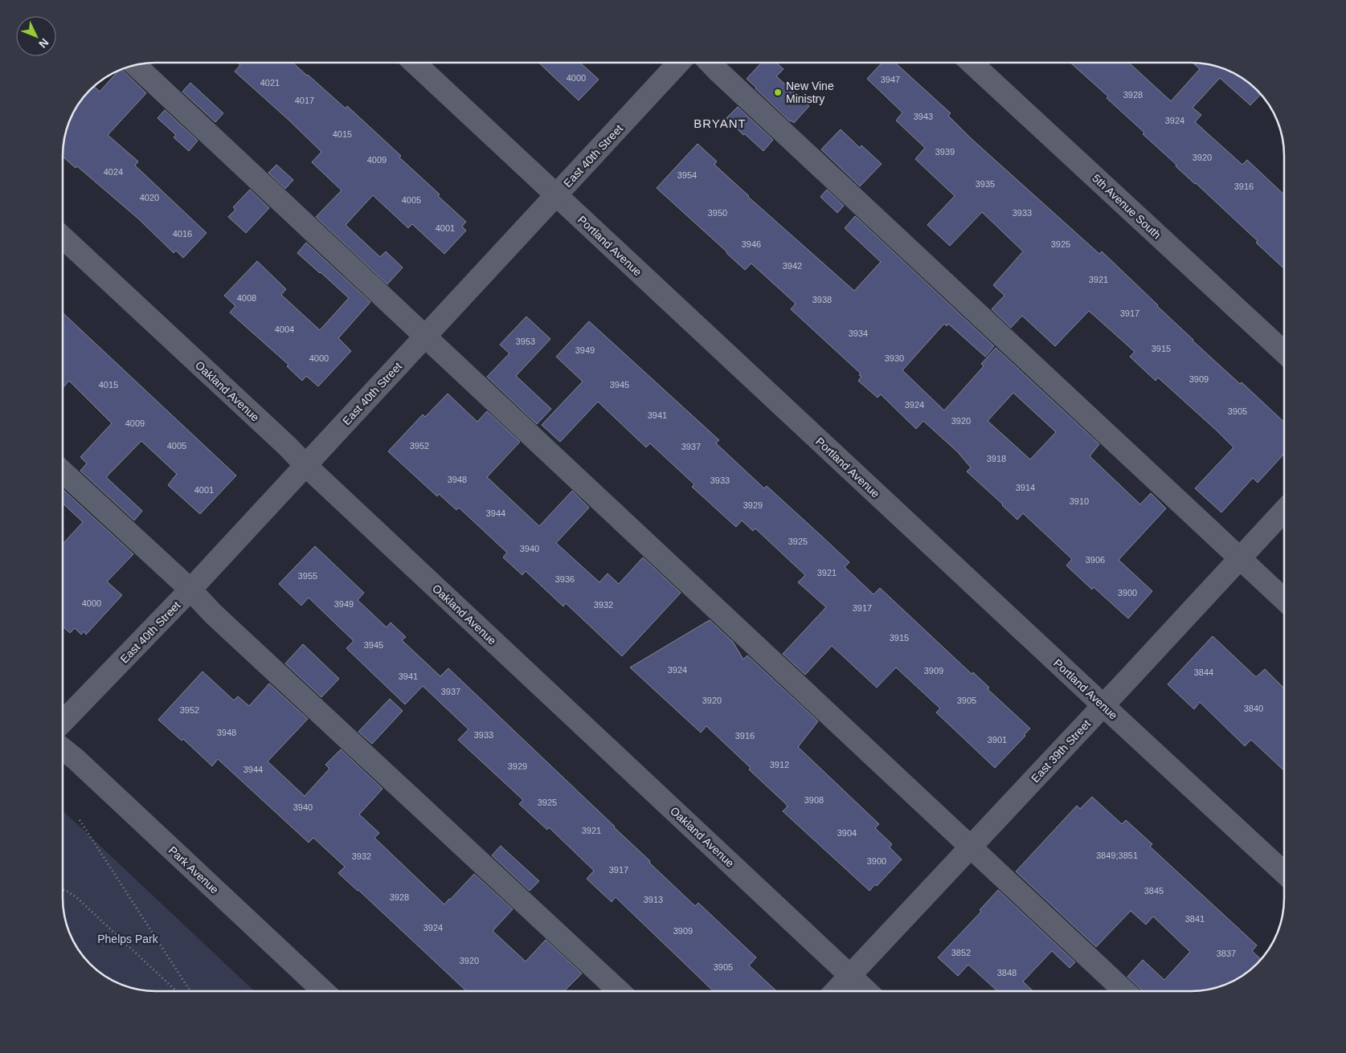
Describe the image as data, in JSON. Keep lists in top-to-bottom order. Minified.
{"streets":{"street":["East 40th Street","5th Avenue South","Portland Avenue","Oakland Avenue","East 39th Street","Park Avenue"]},"crossings":[["East 40th Street","Portland Avenue"],["East 40th Street","Oakland Avenue"],["Portland Avenue","East 39th Street"],["Oakland Avenue","East 39th Street"]],"districts":["BRYANT"],"parks":["Phelps Park"],"places":["New Vine Ministry"],"house_numbers":["4000","3947","4021","3928","4017","3943","3924","4015","3939","3920","4009","4024","3954","3935","3916","4020","4005","3950","3933","4001","4016","3946","3925","3942","3921","4008","3938","3917","4004","3934","3953","3915","3949","4000","3930","3909","4015","3945","3924","3905","3941","3920","4009","4005","3952","3937","3918","3948","3933","3914","4001","3910","3929","3944","3925","3940","3906","3921","3955","3936","3900","4000","3949","3932","3917","3915","3945","3924","3909","3844","3941","3937","3920","3905","3840","3952","3948","3933","3916","3901","3912","3929","3944","3908","3925","3940","3921","3904","3849;3851","3932","3900","3917","3845","3928","3913","3841","3924","3909","3852","3837","3920","3905","3848"],"north":"bottom right"}
